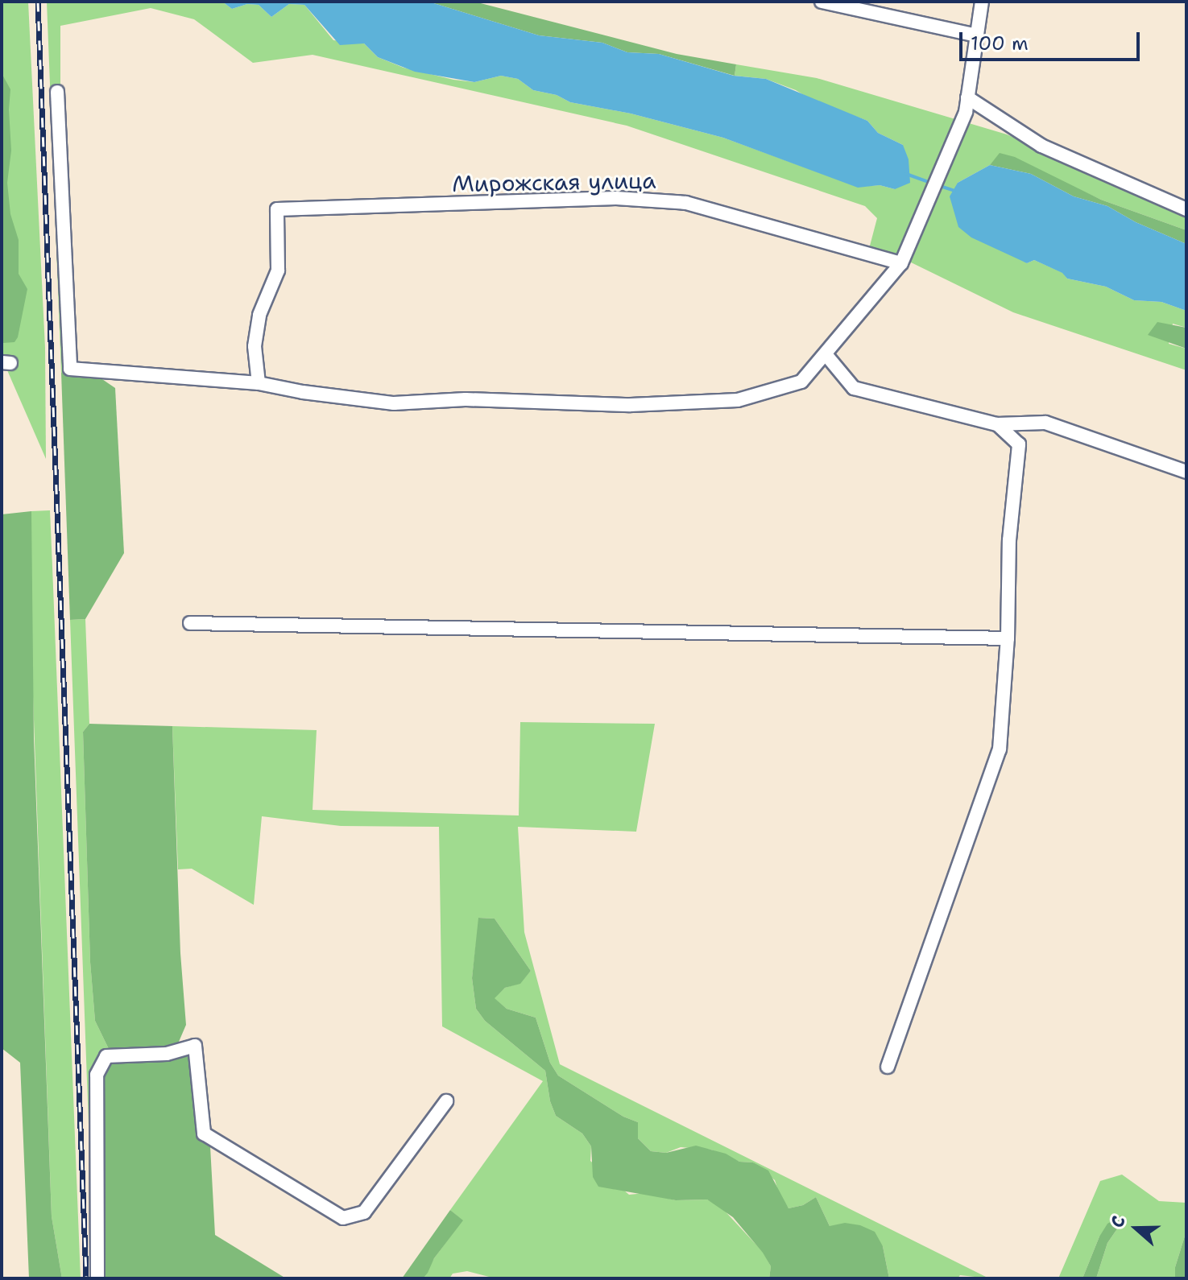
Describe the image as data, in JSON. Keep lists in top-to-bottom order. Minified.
{"streets":{"street":["Мирожская улица"]},"scale_bar":"100 m","north":"left"}
